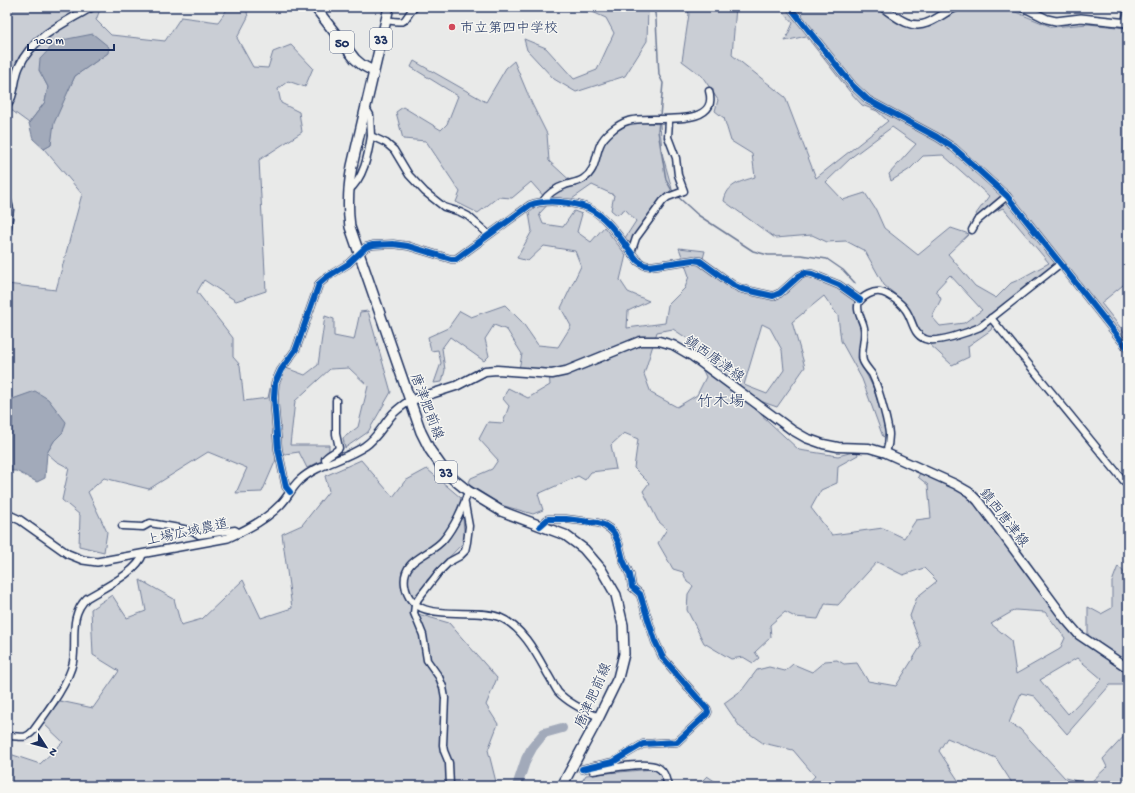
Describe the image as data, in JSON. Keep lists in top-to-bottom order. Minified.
{"streets":{"main road":["33","50","鎮西唐津線","唐津肥前線"],"street":["上場広域農道"]},"crossings":[["50","唐津肥前線"],["鎮西唐津線","唐津肥前線"],["鎮西唐津線","上場広域農道"],["唐津肥前線","上場広域農道"]],"districts":["竹木場"],"places":["市立第四中学校"],"scale_bar":"100 m","north":"bottom right"}
